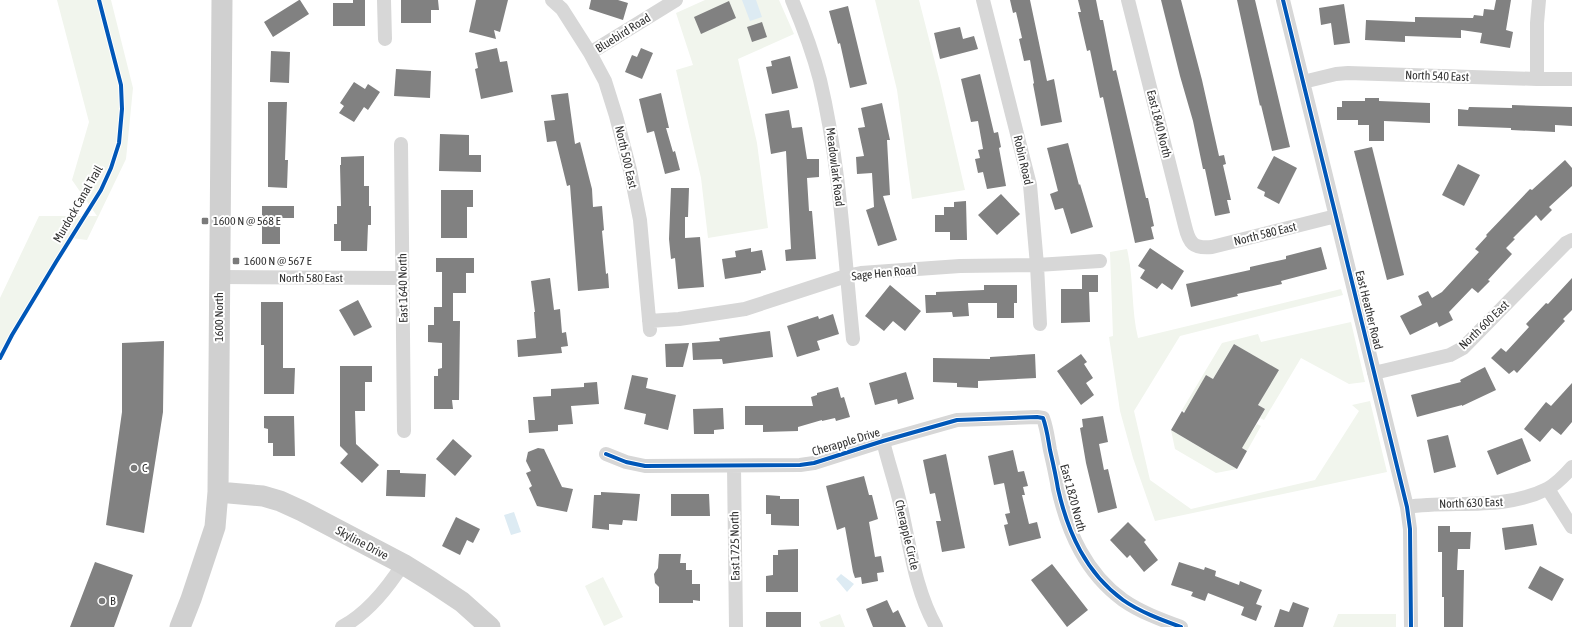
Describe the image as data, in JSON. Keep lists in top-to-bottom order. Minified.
{"streets":{"main road":["1600 North","Skyline Drive"],"street":["Bluebird Road","North 540 East","East 1840 North","North 500 East","Robin Road","Meadowlark Road","North 580 East","Sage Hen Road","East 1640 North","East Heather Road","North 600 East","Cherapple Drive","East 1820 North","North 630 East","Cherapple Circle","East 1725 North"],"cycle path":["Murdock Canal Trail"]},"crossings":[["Bluebird Road","North 500 East"],["North 540 East","East Heather Road"],["East 1840 North","North 580 East"],["North 500 East","Sage Hen Road"],["Robin Road","Sage Hen Road"],["Meadowlark Road","Sage Hen Road"],["North 580 East","East 1640 North"],["North 580 East","East Heather Road"],["North 580 East","1600 North"],["East Heather Road","North 600 East"],["East Heather Road","North 630 East"],["1600 North","Skyline Drive"],["Cherapple Drive","East 1820 North"],["Cherapple Drive","Cherapple Circle"],["Cherapple Drive","East 1725 North"]],"places":{"transit":["1600 N @ 568 E","1600 N @ 567 E"],"other":["C","B"]}}
